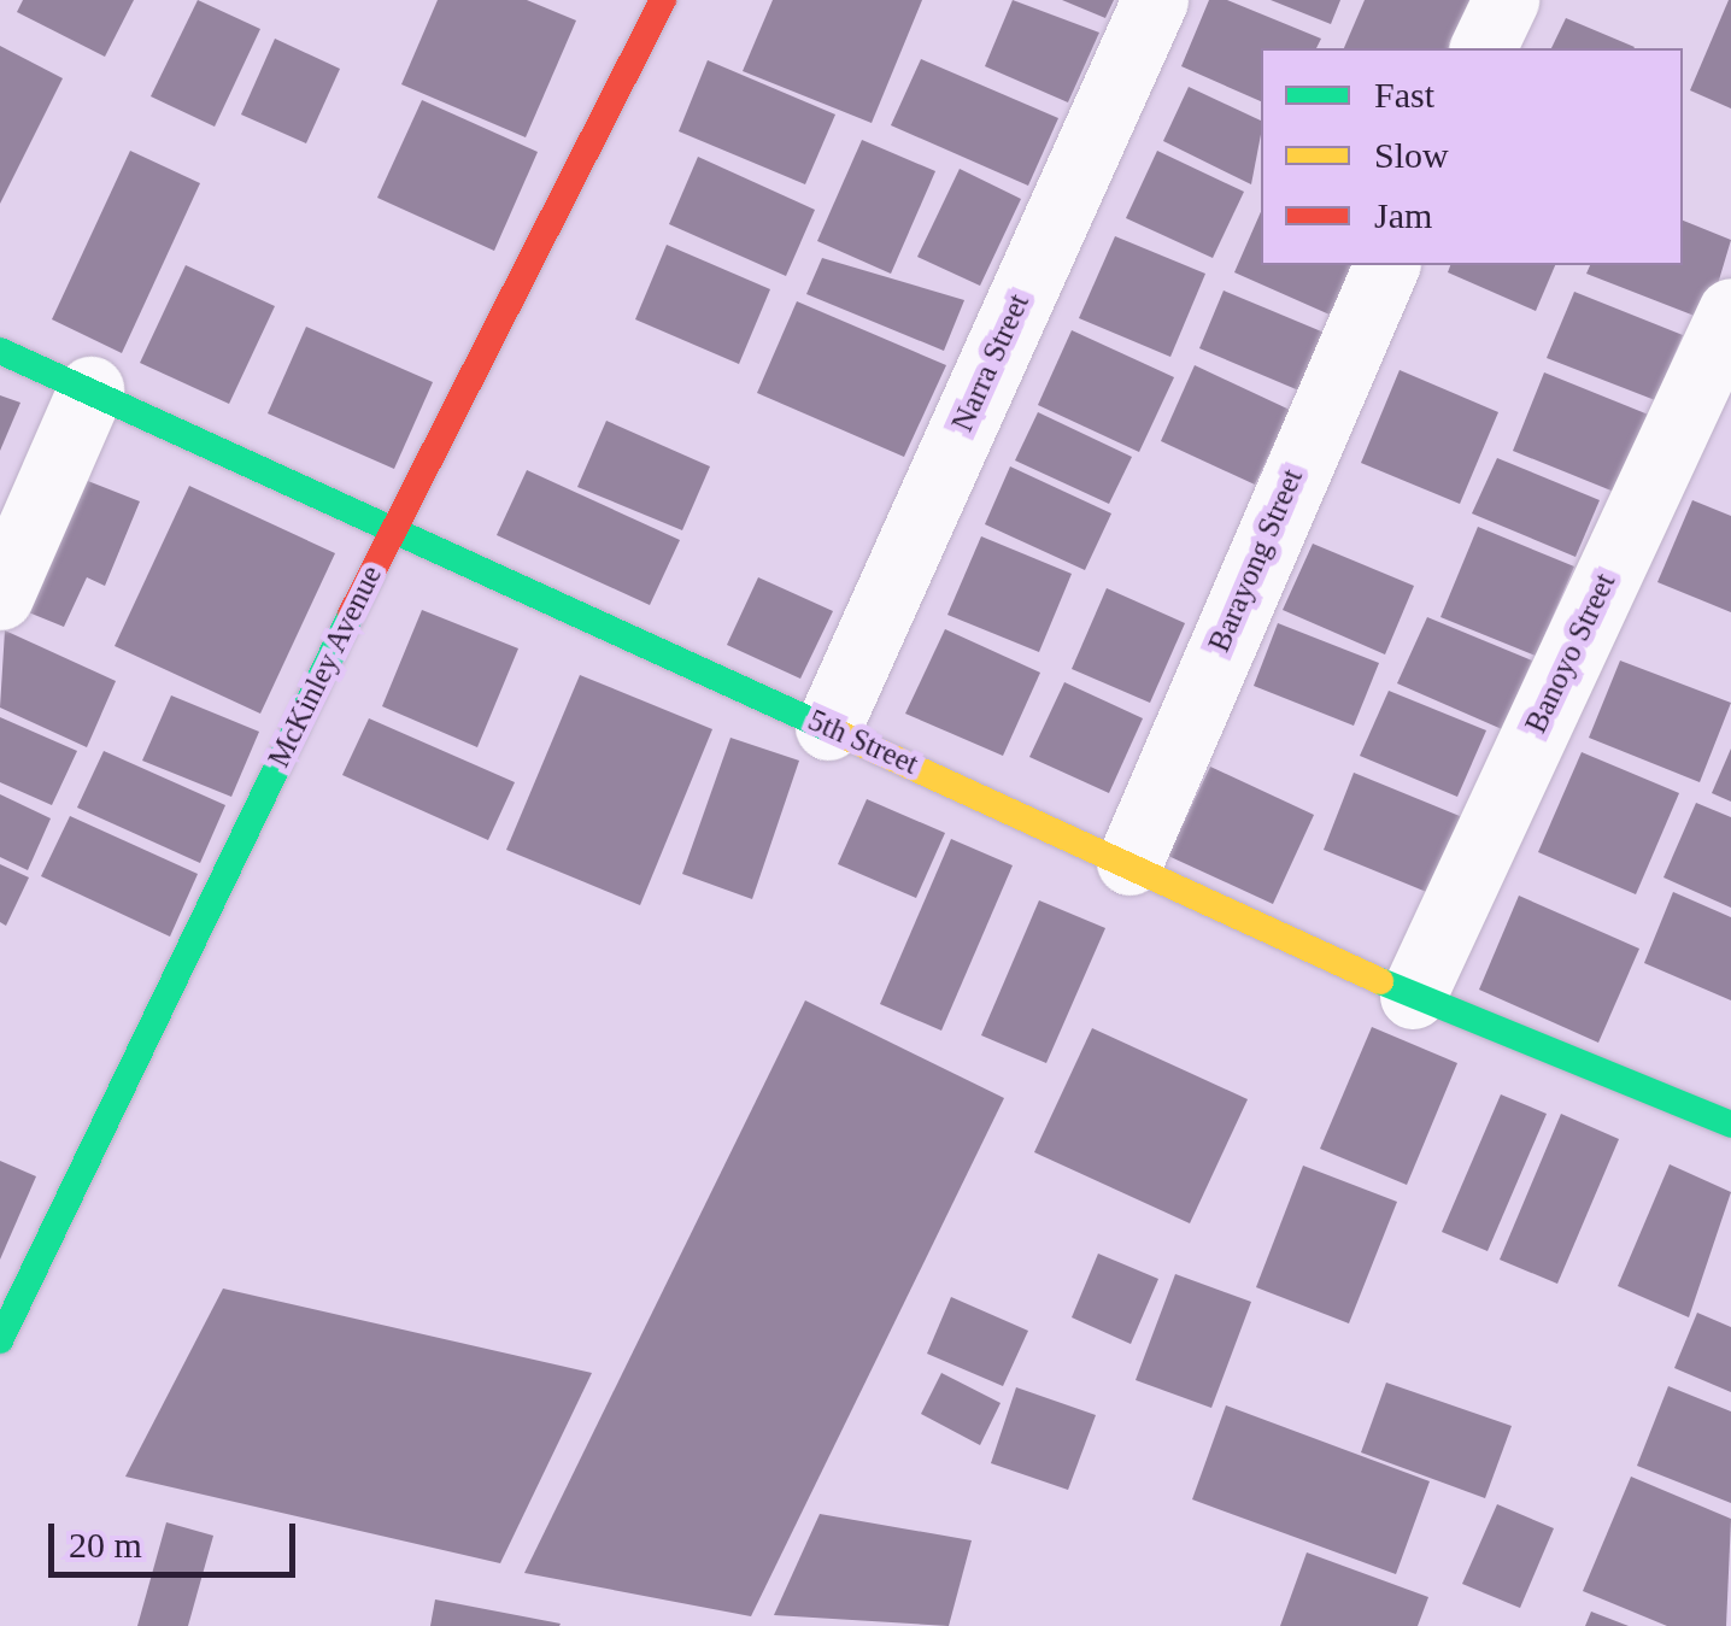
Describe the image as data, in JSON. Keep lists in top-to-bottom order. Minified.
{"streets":{"street":["Narra Street","Barayong Street","Banoyo Street","McKinley Avenue","5th Street"]},"crossings":[["Narra Street","5th Street"],["Barayong Street","5th Street"],["Banoyo Street","5th Street"],["McKinley Avenue","5th Street"]],"legend":["Fast","Slow","Jam"],"scale_bar":"20 m"}
